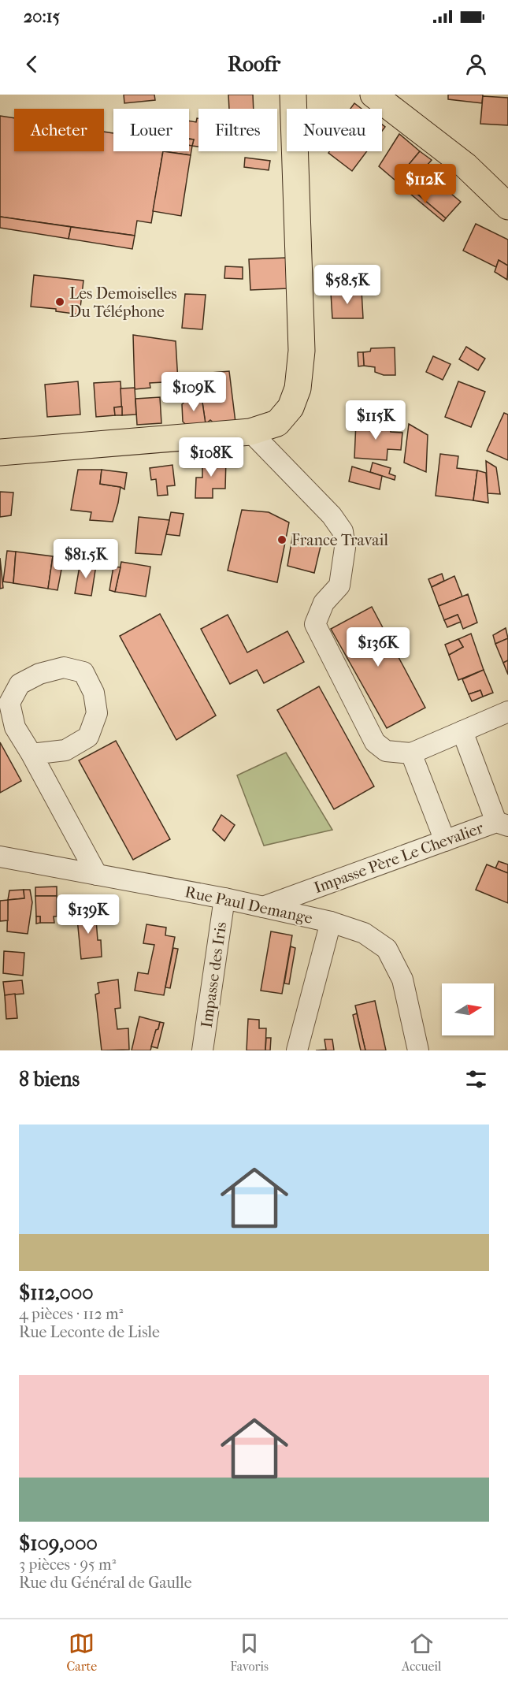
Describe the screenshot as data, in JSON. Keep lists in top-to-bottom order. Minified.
{"streets":{"street":["Impasse Père Le Chevalier","Rue Paul Demange","Impasse des Iris"]},"crossings":[["Impasse Père Le Chevalier","Rue Paul Demange"],["Rue Paul Demange","Impasse des Iris"]],"places":["Les Demoiselles Du Téléphone","France Travail"],"north":"right","page":{"status":"20:15","header":"Roofr","chip":["Acheter","Louer","Filtres","Nouveau"],"price":["$112K","$58.5K","$109K","$115K","$108K","$81.5K","$136K","$139K"],"heading":"8 biens","list":[{"name":"$112,000","note":"4 pièces · 112 m² · Rue Leconte de Lisle"},{"name":"$109,000","note":"3 pièces · 95 m² · Rue du Général de Gaulle"}],"tabs":["Carte","Favoris","Accueil"]}}
